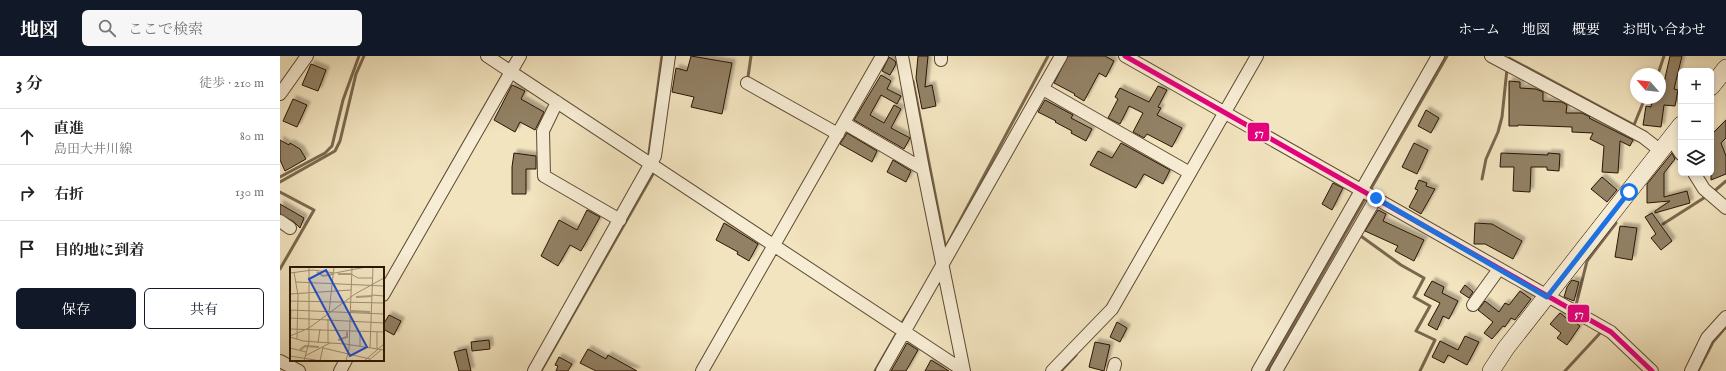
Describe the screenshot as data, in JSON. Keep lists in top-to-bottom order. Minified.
{"lines":["transit line 57"],"north":"top left","page":{"header":"地図","search":"ここで検索","nav":["ホーム","地図","概要","お問い合わせ"],"heading":["3 分","徒歩 · 210 m"],"map_buttons":["+","−"],"list":[["直進","島田大井川線","80 m"],["右折","130 m"],"目的地に到着"],"buttons":["保存","共有"]}}
